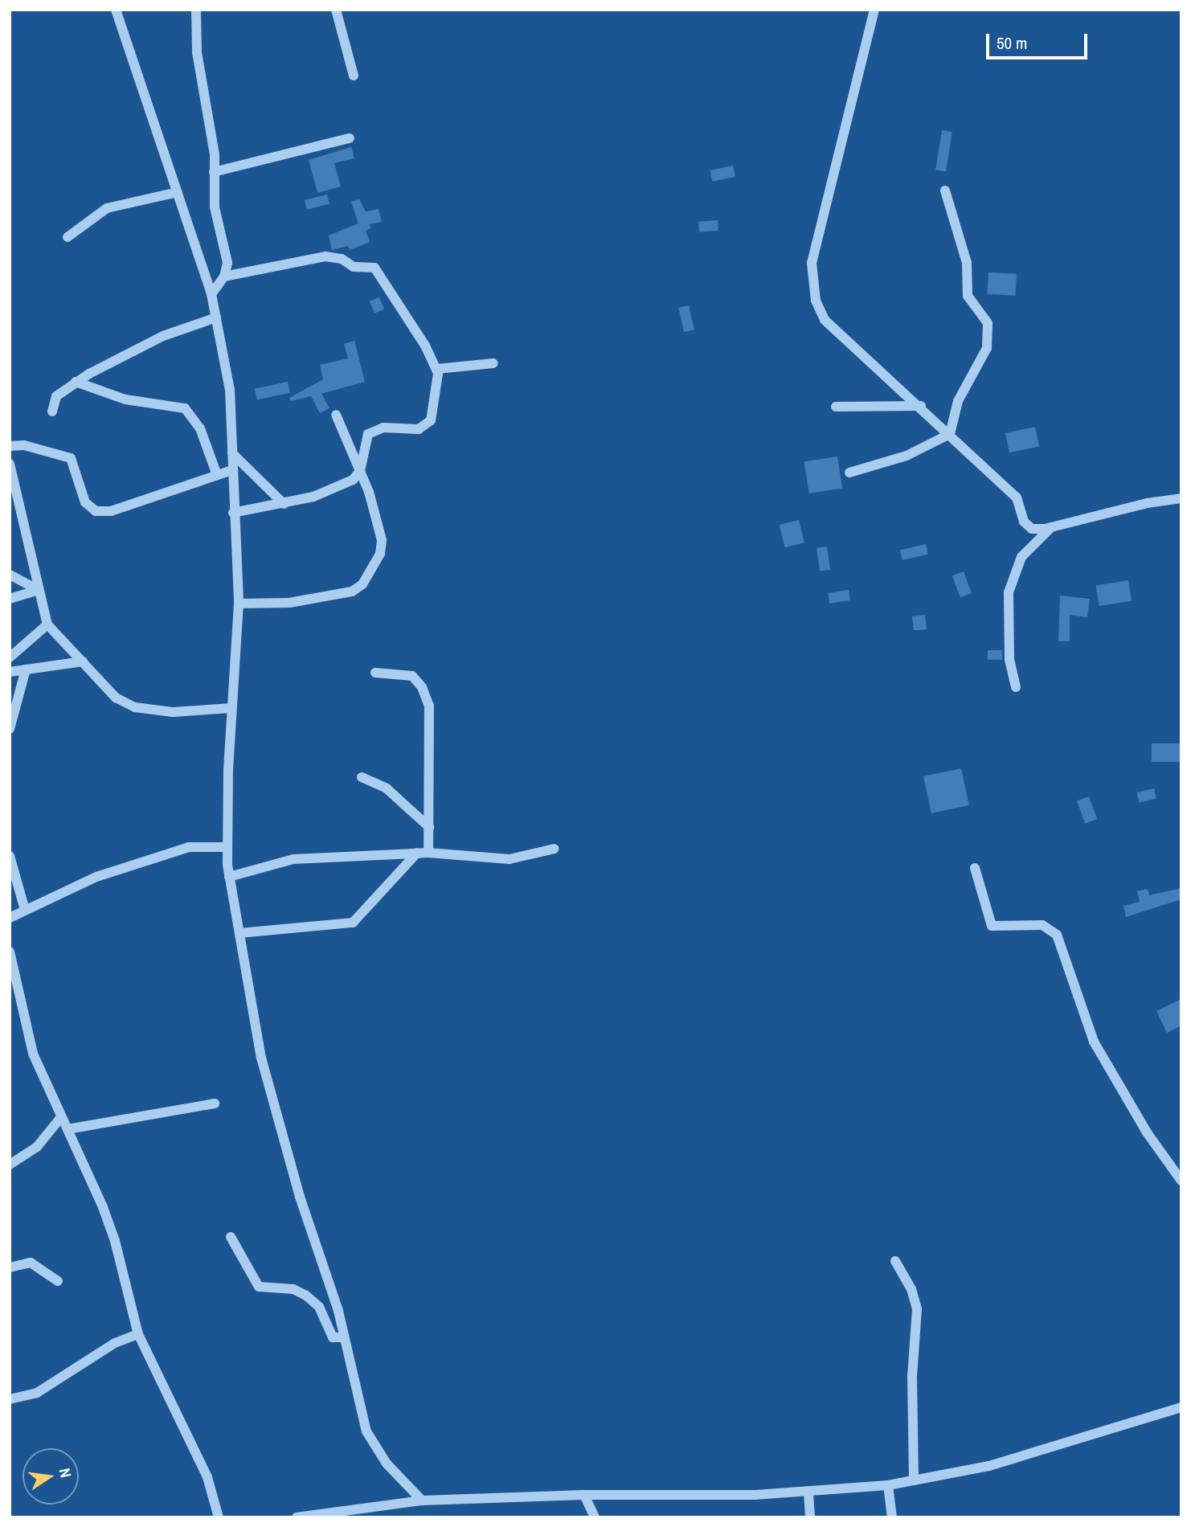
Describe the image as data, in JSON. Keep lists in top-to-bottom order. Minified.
{"scale_bar":"50 m","north":"right"}
